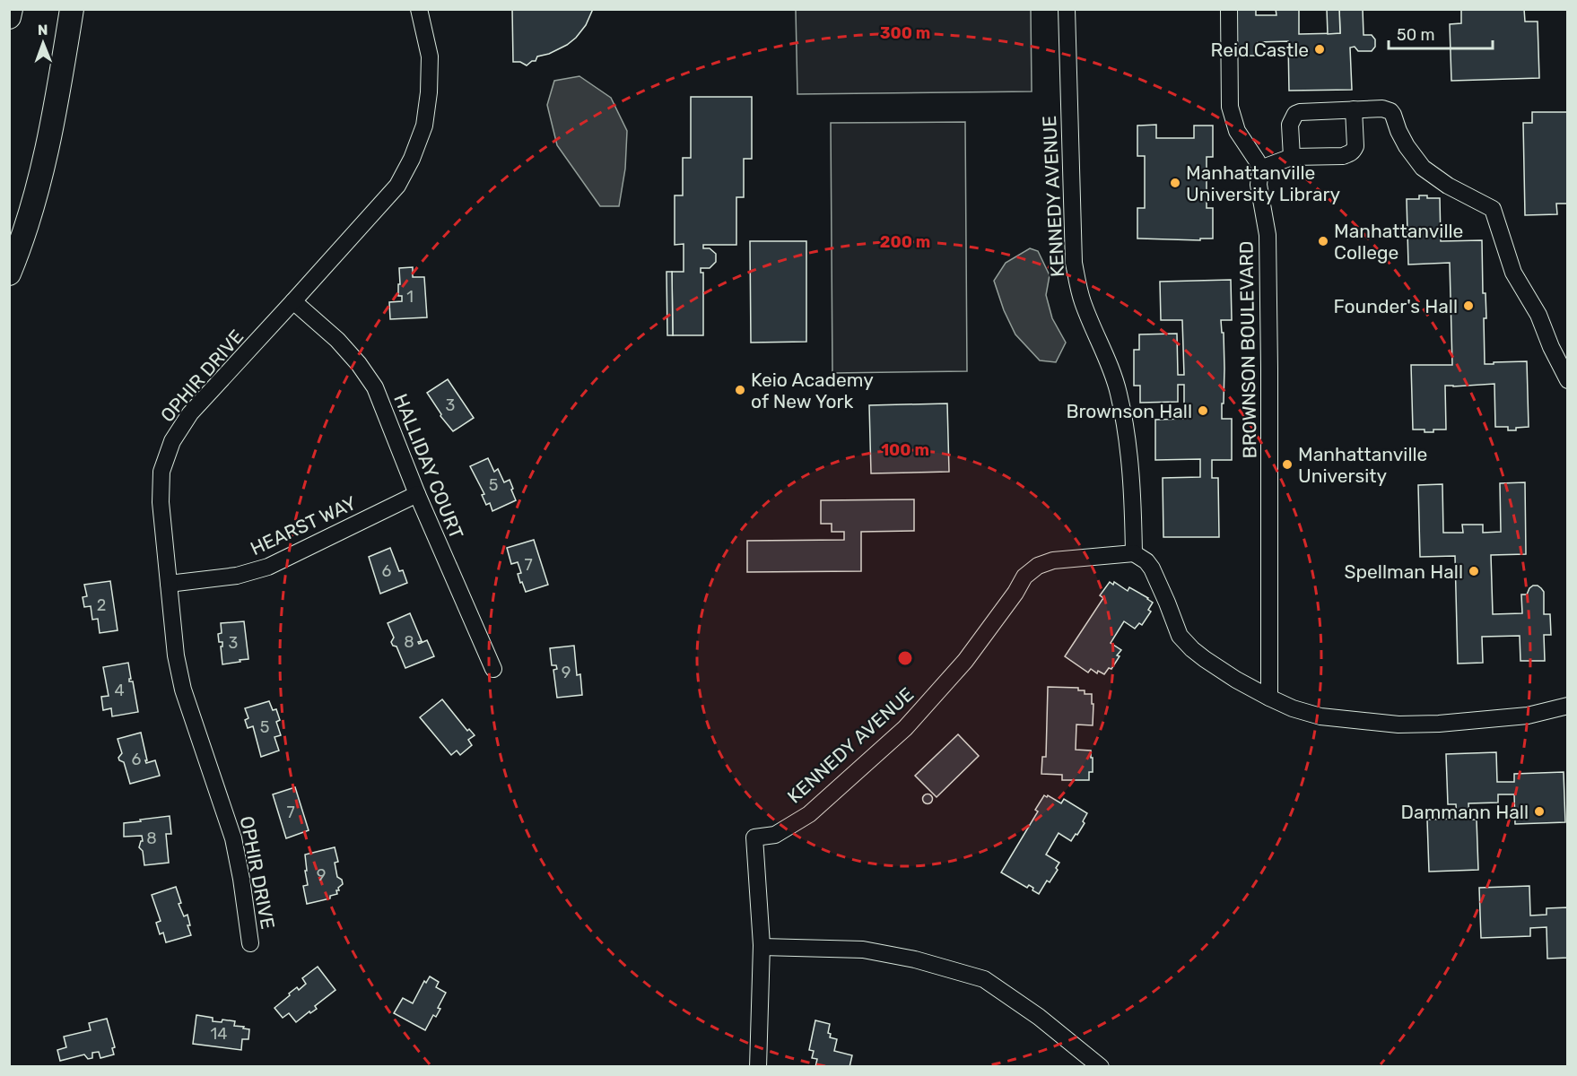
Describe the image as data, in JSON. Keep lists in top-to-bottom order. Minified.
{"streets":{"street":["KENNEDY AVENUE","BROWNSON BOULEVARD","OPHIR DRIVE","HALLIDAY COURT","HEARST WAY"]},"crossings":[["OPHIR DRIVE","HALLIDAY COURT"],["OPHIR DRIVE","HEARST WAY"],["HALLIDAY COURT","HEARST WAY"]],"places":["Reid Castle","Manhattanville University Library","Manhattanville College","Founder's Hall","Keio Academy of New York","Brownson Hall","Manhattanville University","Spellman Hall","Dammann Hall"],"house_numbers":["1","3","5","7","6","2","8","3","9","4","5","6","7","8","9","14"],"scale_bar":"50 m","north":"top","rings":["300 m","200 m","100 m"]}
